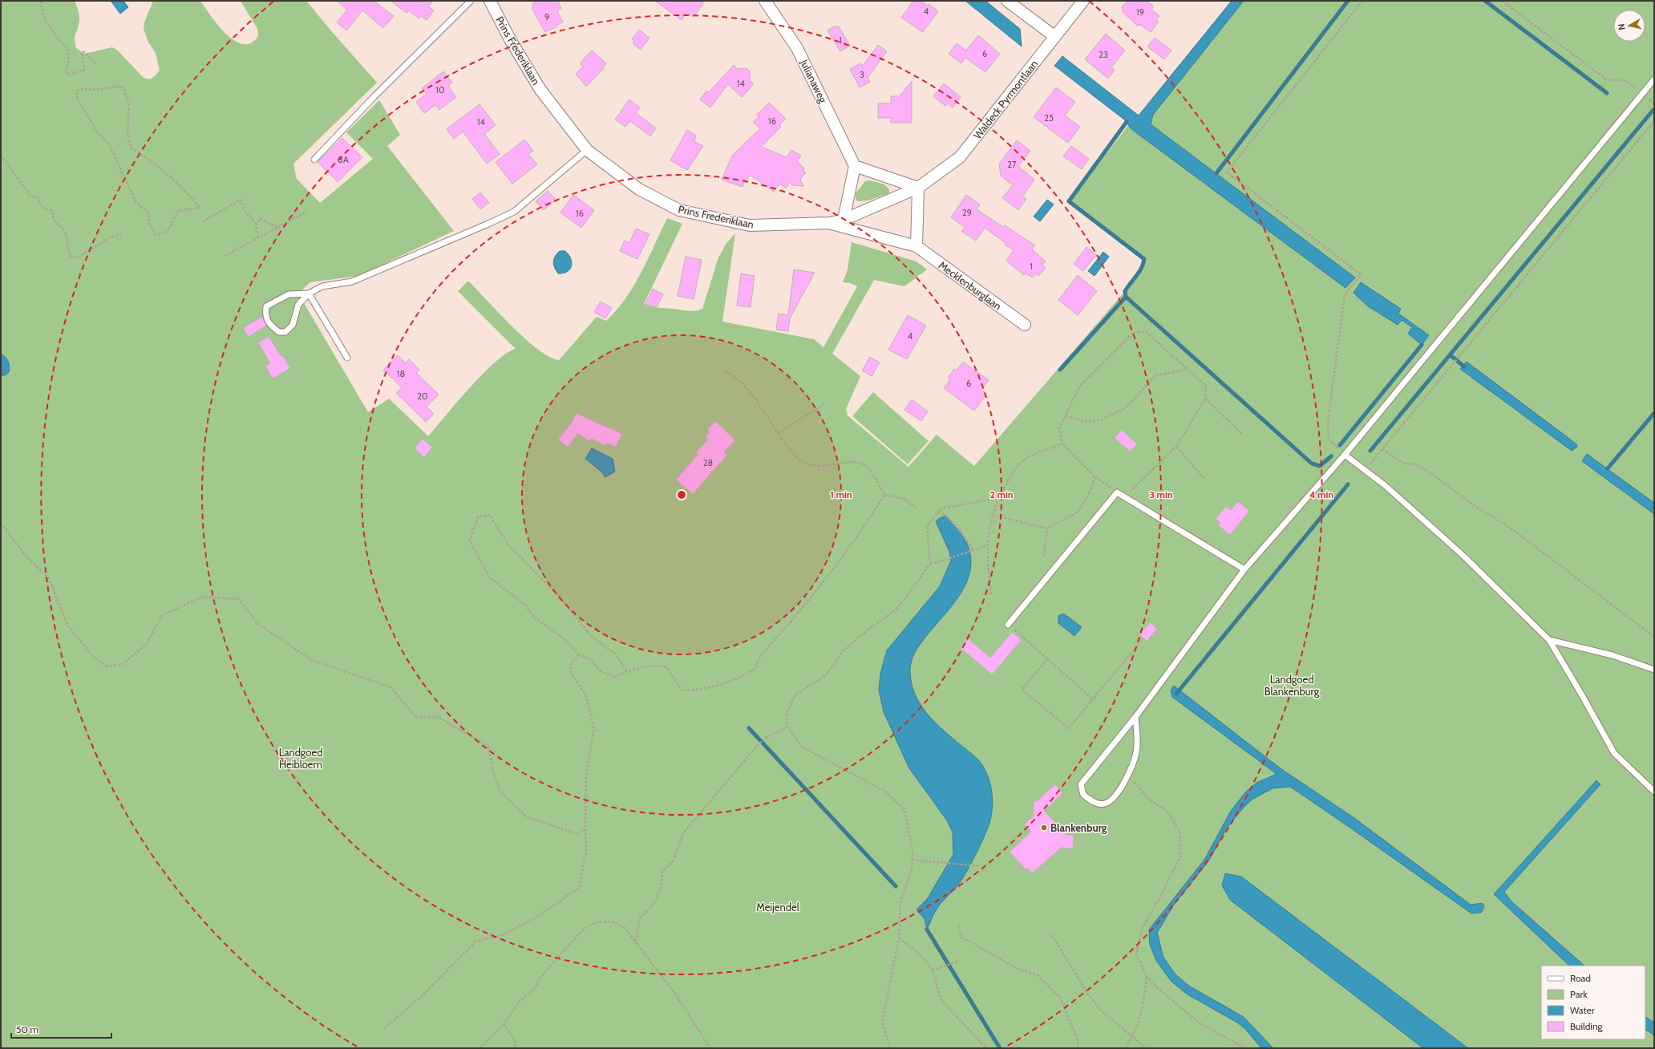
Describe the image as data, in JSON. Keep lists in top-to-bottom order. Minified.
{"streets":{"street":["Prins Frederiklaan","Julianaweg","Waldeck Pyrmontlaan","Mecklenburglaan"]},"crossings":[["Prins Frederiklaan","Waldeck Pyrmontlaan"],["Prins Frederiklaan","Mecklenburglaan"]],"parks":["Landgoed Blankenburg","Landgoed Heibloem","Meijendel"],"places":["Blankenburg"],"house_numbers":["4","19","9","1","6","23","3","14","10","25","16","14","8A","27","29","16","1","4","18","6","20","28"],"legend":["Road","Park","Water","Building"],"scale_bar":"50 m","north":"left","rings":["1 min","2 min","3 min","4 min"]}
